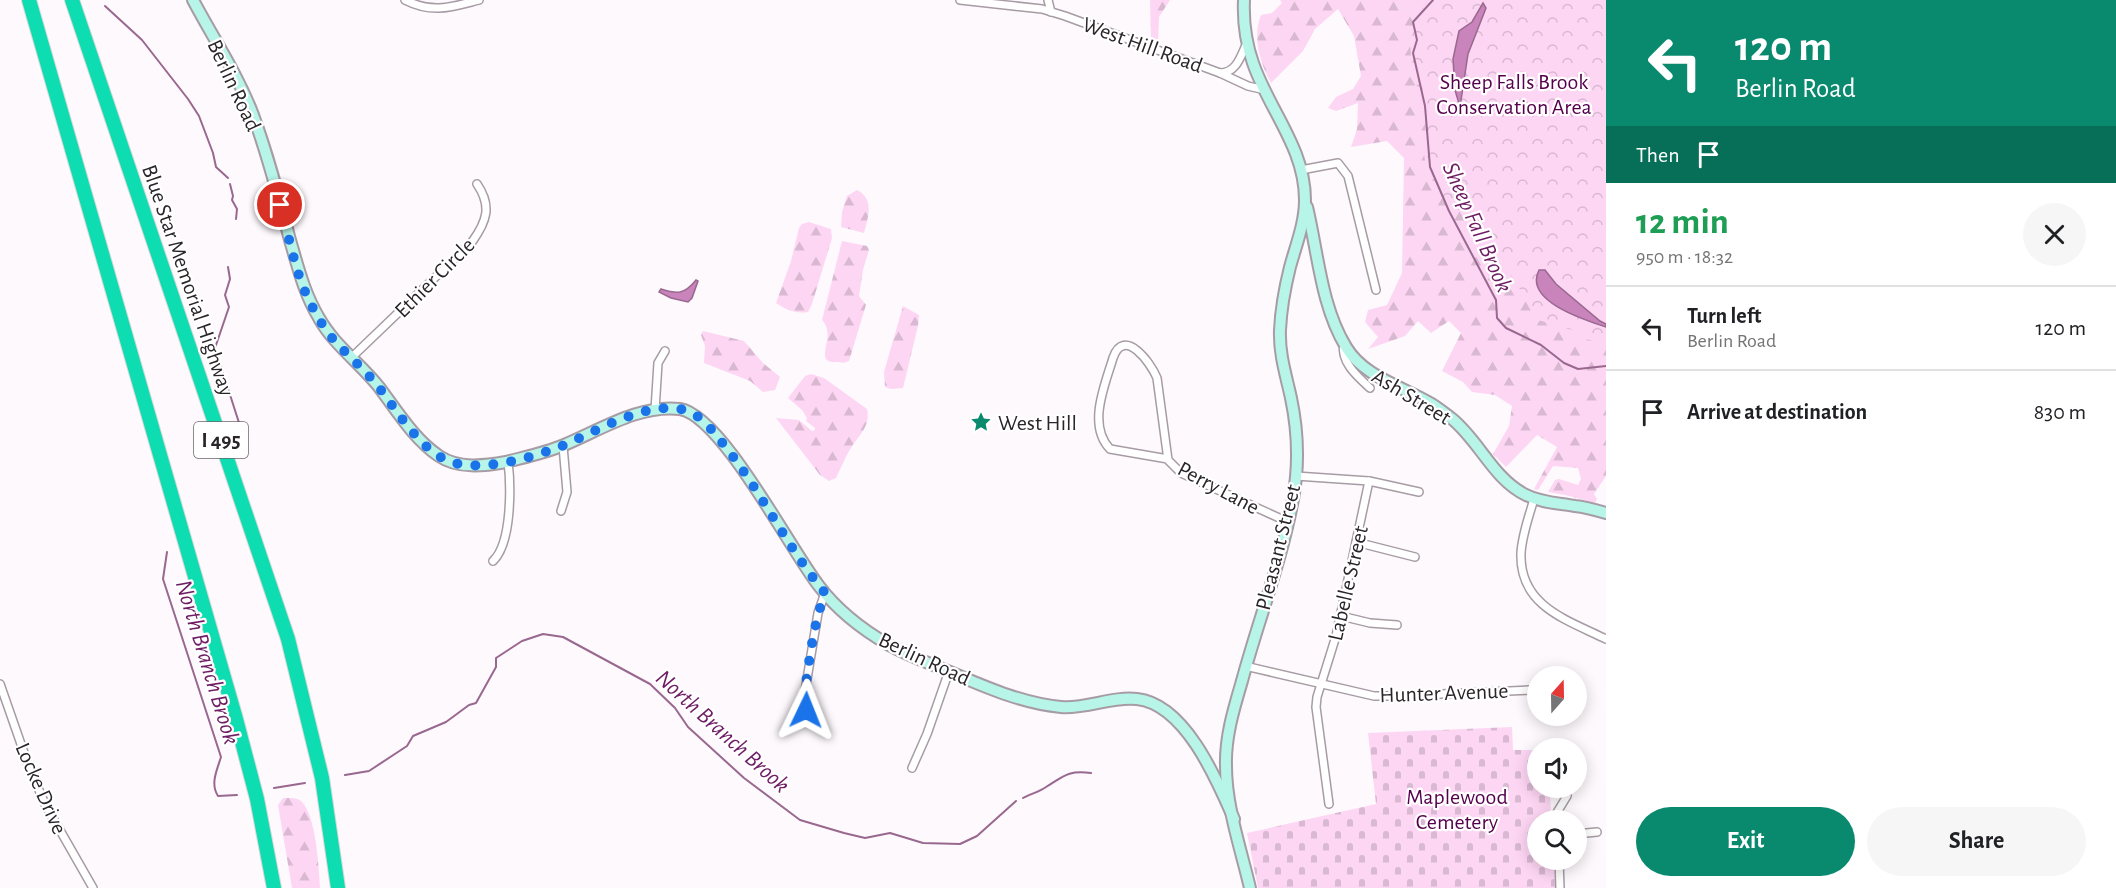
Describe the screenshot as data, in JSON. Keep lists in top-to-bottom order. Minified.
{"streets":{"highway":["Blue Star Memorial Highway","I 495"],"street":["West Hill Road","Berlin Road","Ethier Circle","Ash Street","Perry Lane","Pleasant Street","Labelle Street","Hunter Avenue","Locke Drive"]},"crossings":[["West Hill Road","Pleasant Street"],["Berlin Road","Ethier Circle"],["Berlin Road","Pleasant Street"],["Ash Street","Pleasant Street"],["Perry Lane","Pleasant Street"],["Pleasant Street","Hunter Avenue"],["Labelle Street","Hunter Avenue"]],"water":["Sheep Fall Brook","North Branch Brook"],"parks":["Sheep Falls Brook Conservation Area","Maplewood Cemetery"],"places":{"place":["West Hill"]},"north":"top","page":{"turn":["120 m","Berlin Road"],"then":"Then","heading":["12 min","950 m · 18:32"],"list":[{"name":"Turn left","note":"Berlin Road","value":"120 m"},{"name":"Arrive at destination","value":"830 m"}],"buttons":["Exit","Share"]}}
